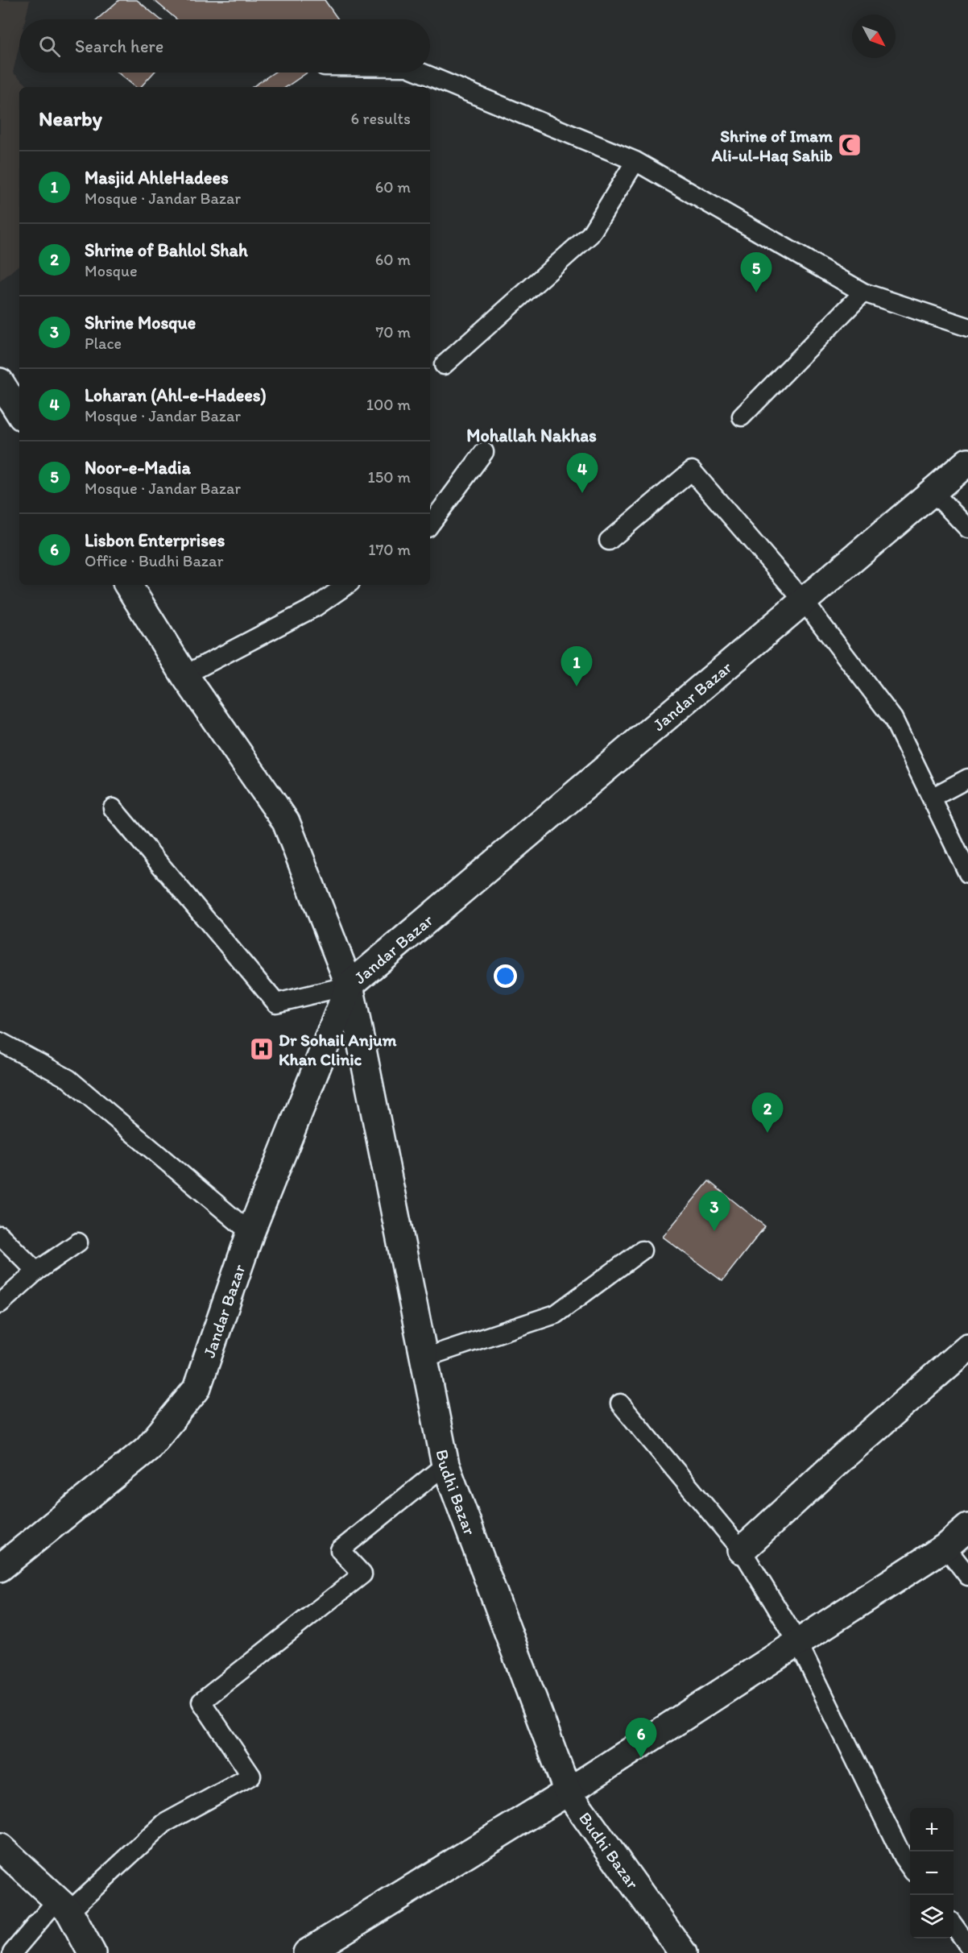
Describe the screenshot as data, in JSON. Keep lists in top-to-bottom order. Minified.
{"streets":{"street":["Jandar Bazar","Budhi Bazar"]},"crossings":[["Jandar Bazar","Budhi Bazar"]],"districts":["Mohallah Nakhas"],"places":{"mosque":["Shrine of Imam Ali-ul-Haq Sahib"],"hospital":["Dr Sohail Anjum Khan Clinic"]},"north":"bottom right","page":{"search":"Search here","heading":["Nearby","6 results"],"list":[{"mark":"1","name":"Masjid AhleHadees","note":"Mosque · Jandar Bazar","value":"60 m"},{"mark":"2","name":"Shrine of Bahlol Shah","note":"Mosque","value":"60 m"},{"mark":"3","name":"Shrine Mosque","note":"Place","value":"70 m"},{"mark":"4","name":"Loharan (Ahl-e-Hadees)","note":"Mosque · Jandar Bazar","value":"100 m"},{"mark":"5","name":"Noor-e-Madia","note":"Mosque · Jandar Bazar","value":"150 m"},{"mark":"6","name":"Lisbon Enterprises","note":"Office · Budhi Bazar","value":"170 m"}],"pins":["5","4","1","2","3","6"],"map_buttons":["+","−"]}}
